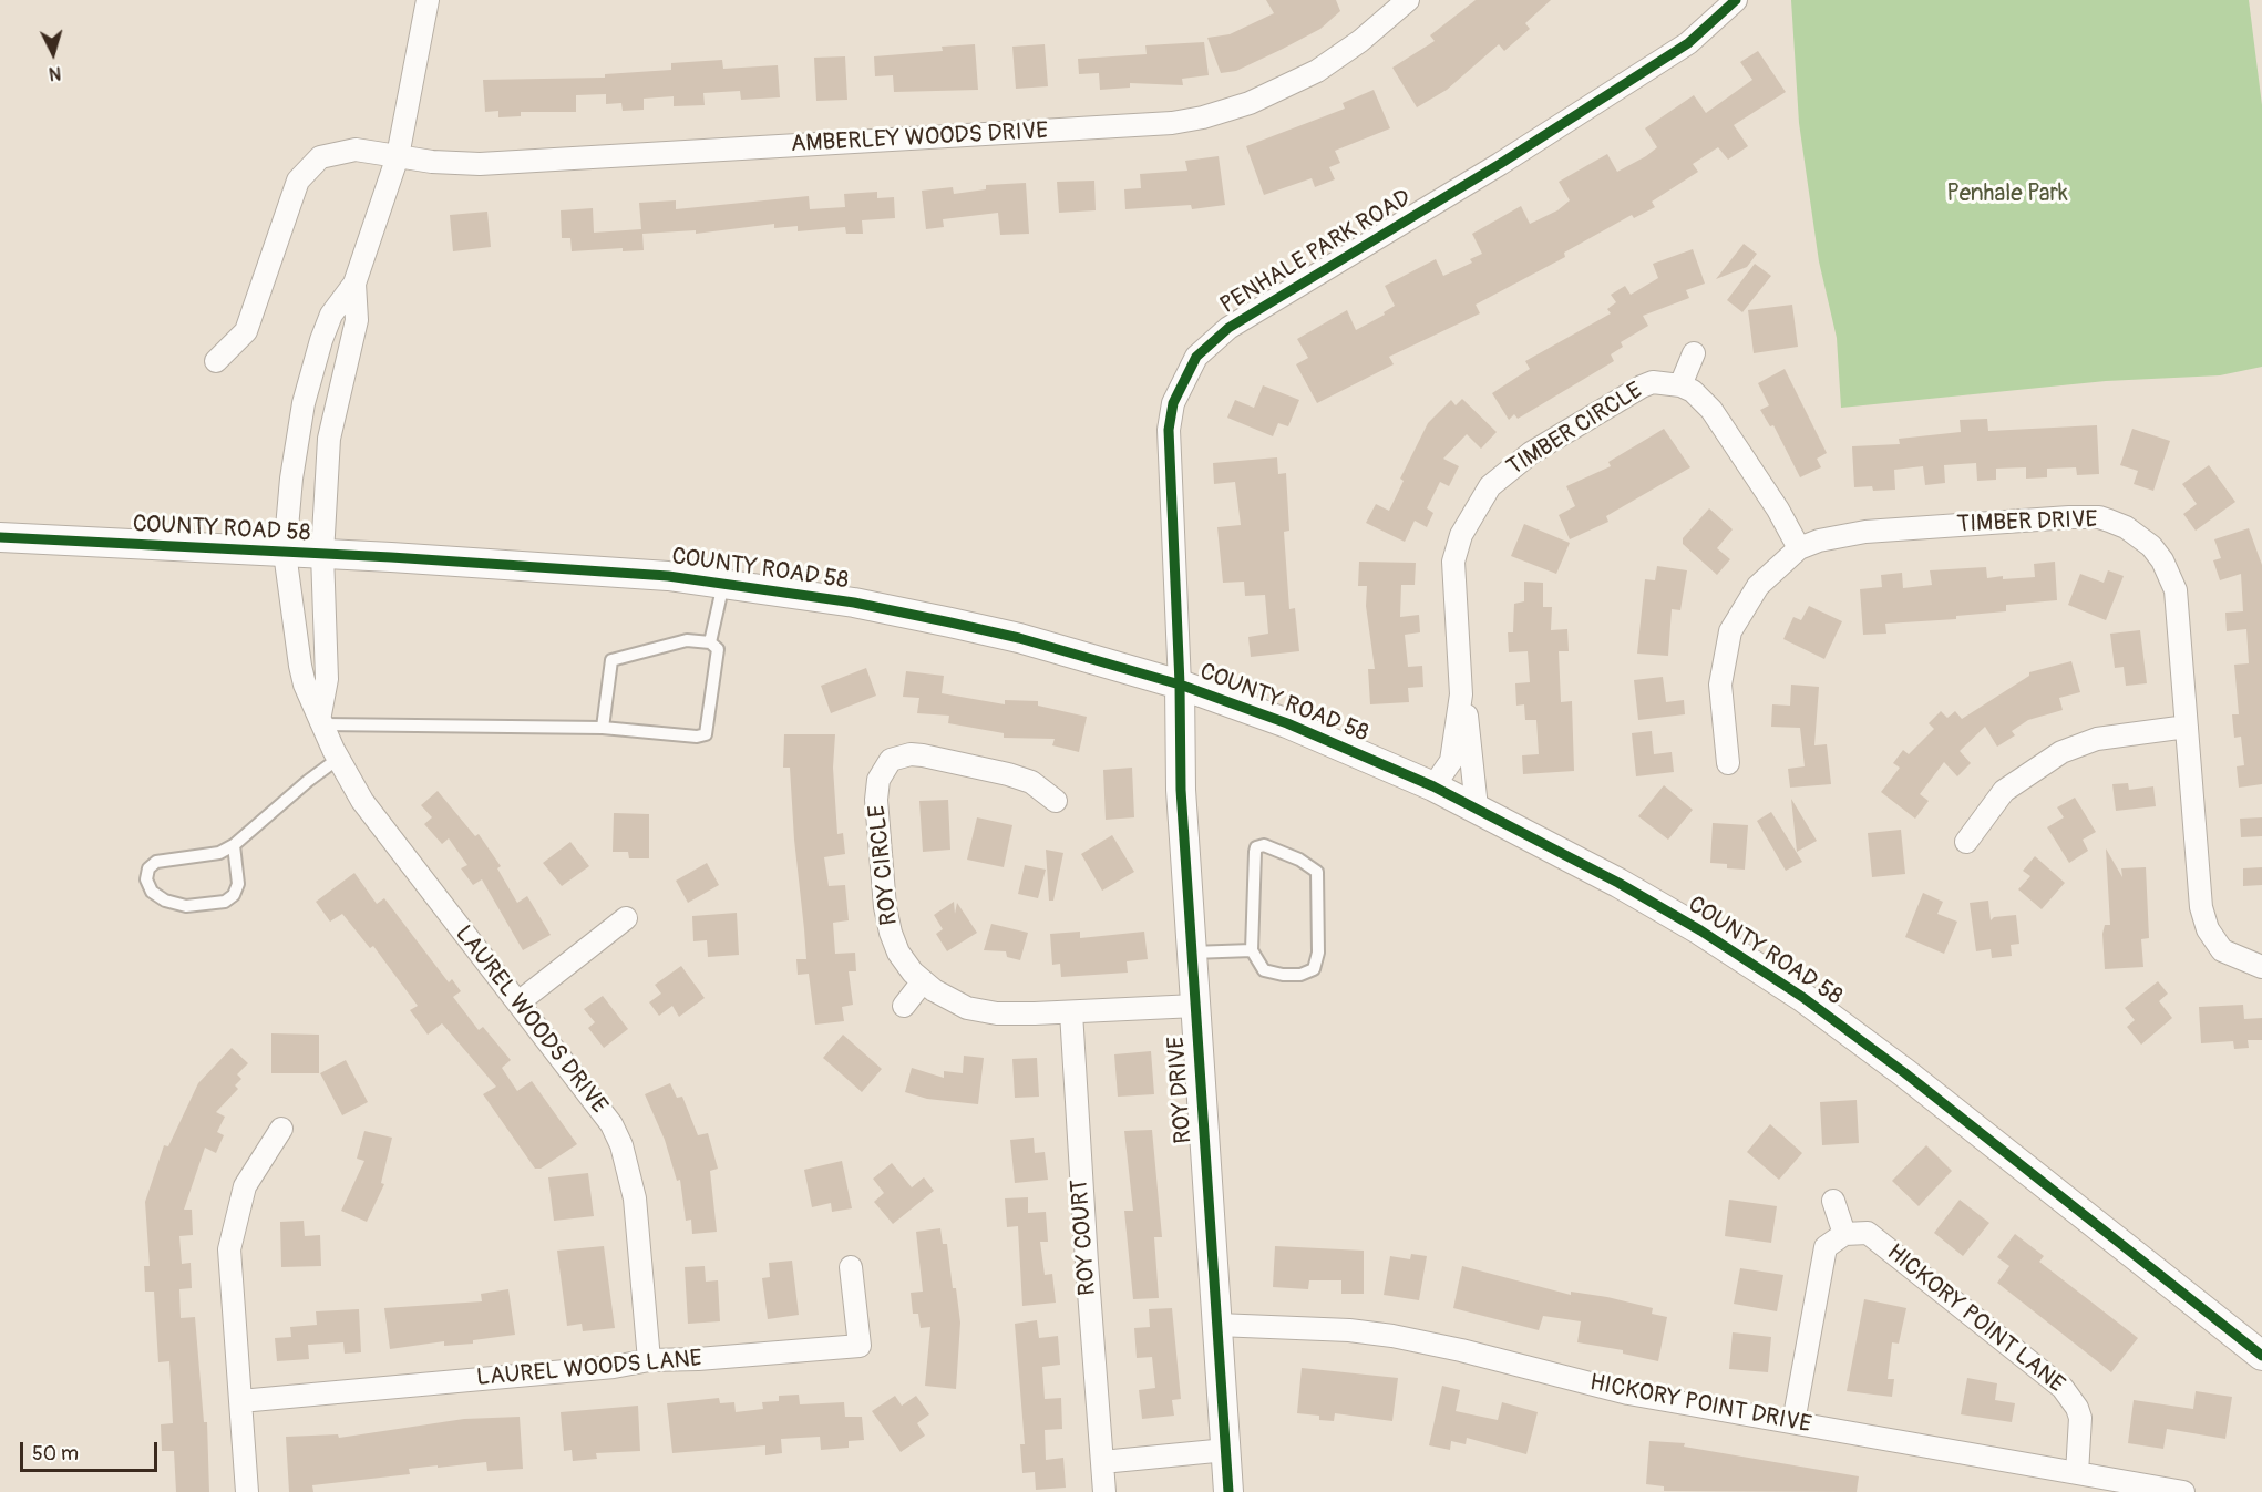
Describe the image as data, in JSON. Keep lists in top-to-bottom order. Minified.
{"streets":{"street":["AMBERLEY WOODS DRIVE","PENHALE PARK ROAD","TIMBER CIRCLE","TIMBER DRIVE","COUNTY ROAD 58","ROY CIRCLE","LAUREL WOODS DRIVE","ROY DRIVE","ROY COURT","HICKORY POINT LANE","LAUREL WOODS LANE","HICKORY POINT DRIVE"]},"crossings":[["PENHALE PARK ROAD","COUNTY ROAD 58"],["PENHALE PARK ROAD","ROY DRIVE"],["TIMBER CIRCLE","COUNTY ROAD 58"],["COUNTY ROAD 58","LAUREL WOODS DRIVE"],["COUNTY ROAD 58","ROY DRIVE"],["ROY CIRCLE","ROY DRIVE"],["ROY CIRCLE","ROY COURT"],["LAUREL WOODS DRIVE","LAUREL WOODS LANE"],["ROY DRIVE","HICKORY POINT DRIVE"],["HICKORY POINT LANE","HICKORY POINT DRIVE"]],"parks":["Penhale Park"],"scale_bar":"50 m","north":"bottom"}
